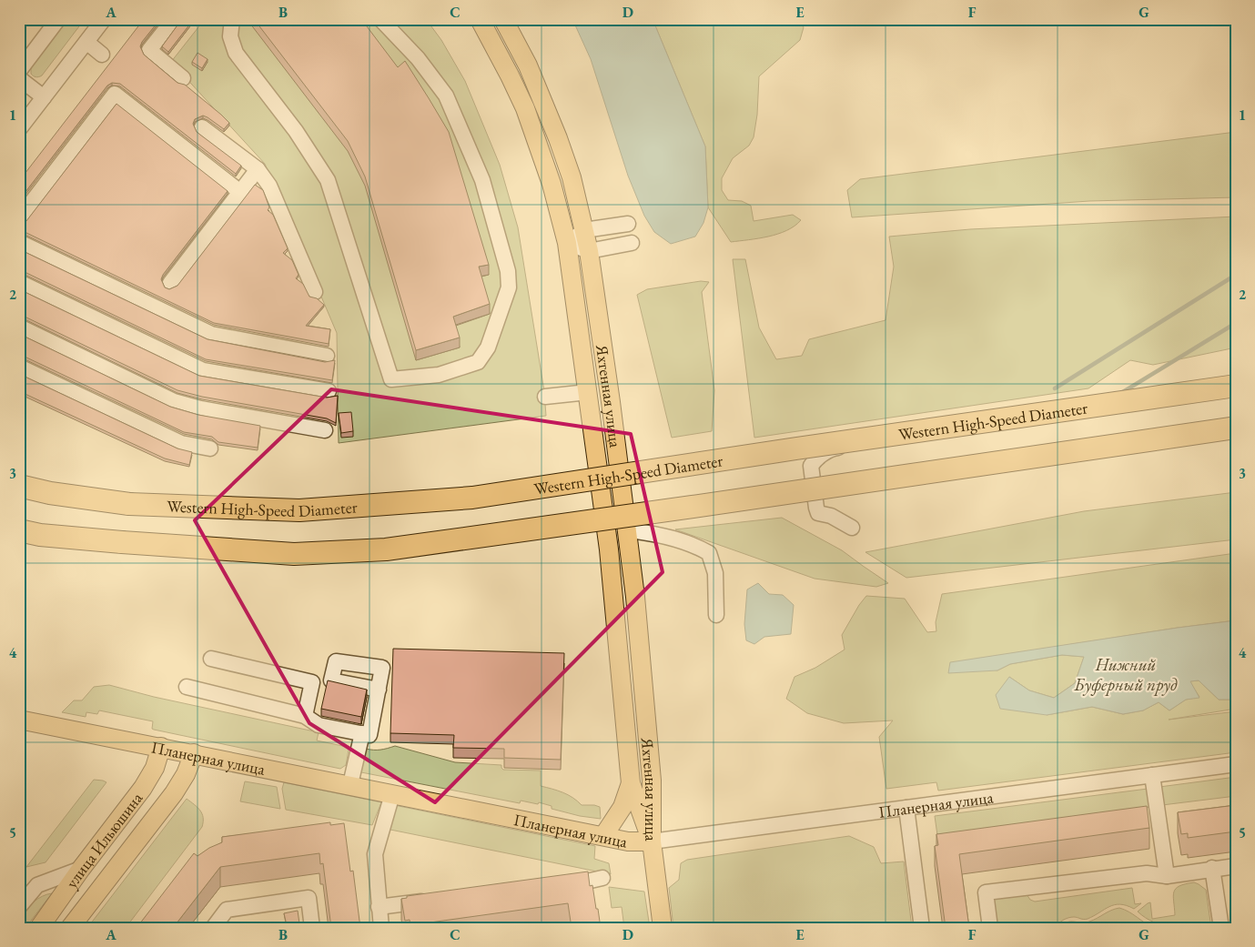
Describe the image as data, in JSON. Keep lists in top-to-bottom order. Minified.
{"streets":{"highway":["Western High-Speed Diameter"],"main road":["Яхтенная улица","Планерная улица","улица Ильюшина"]},"crossings":[["Яхтенная улица","Планерная улица"],["Планерная улица","улица Ильюшина"]],"water":["Нижний Буферный пруд"],"grid":{"columns":["A","B","C","D","E","F","G"],"rows":["1","2","3","4","5"]}}
